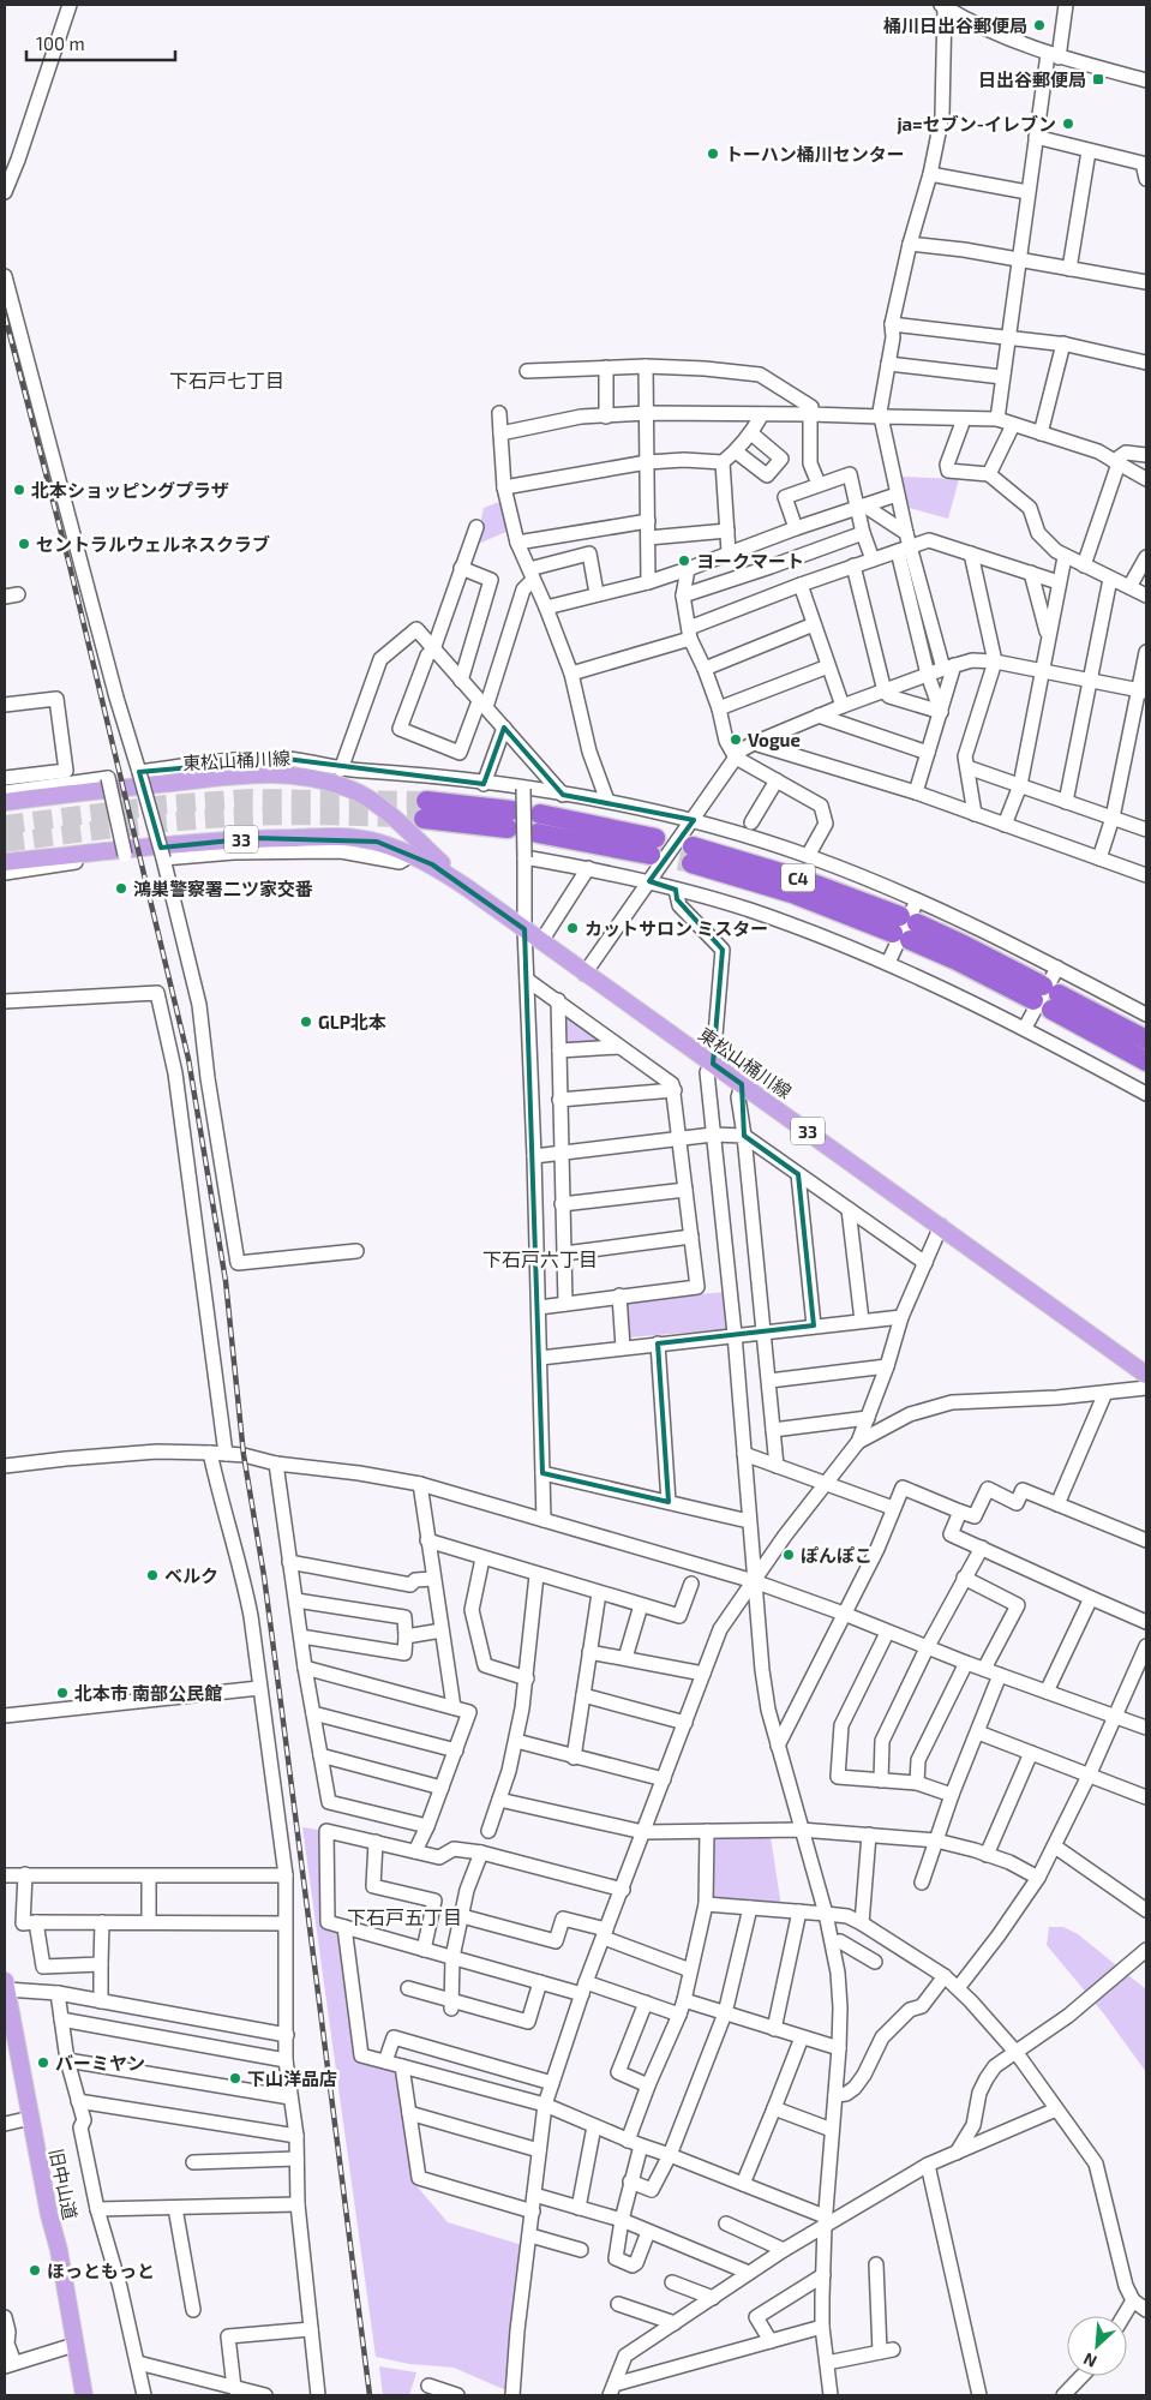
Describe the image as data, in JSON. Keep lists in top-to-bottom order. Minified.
{"streets":{"highway":["C4"],"main road":["東松山桶川線","33","旧中山道"]},"crossings":[["東松山桶川線","33"]],"districts":["下石戸七丁目","下石戸六丁目","下石戸五丁目"],"places":{"other":["桶川日出谷郵便局","ja=セブン-イレブン","トーハン桶川センター","北本ショッピングプラザ","セントラルウェルネスクラブ","ヨークマート","Vogue","鴻巣警察署二ツ家交番","カットサロン ミスター","GLP北本","ぽんぽこ","ベルク","北本市 南部公民館","バーミヤン","下山洋品店","ほっともっと"],"transit":["日出谷郵便局"]},"scale_bar":"100 m","north":"bottom left"}
